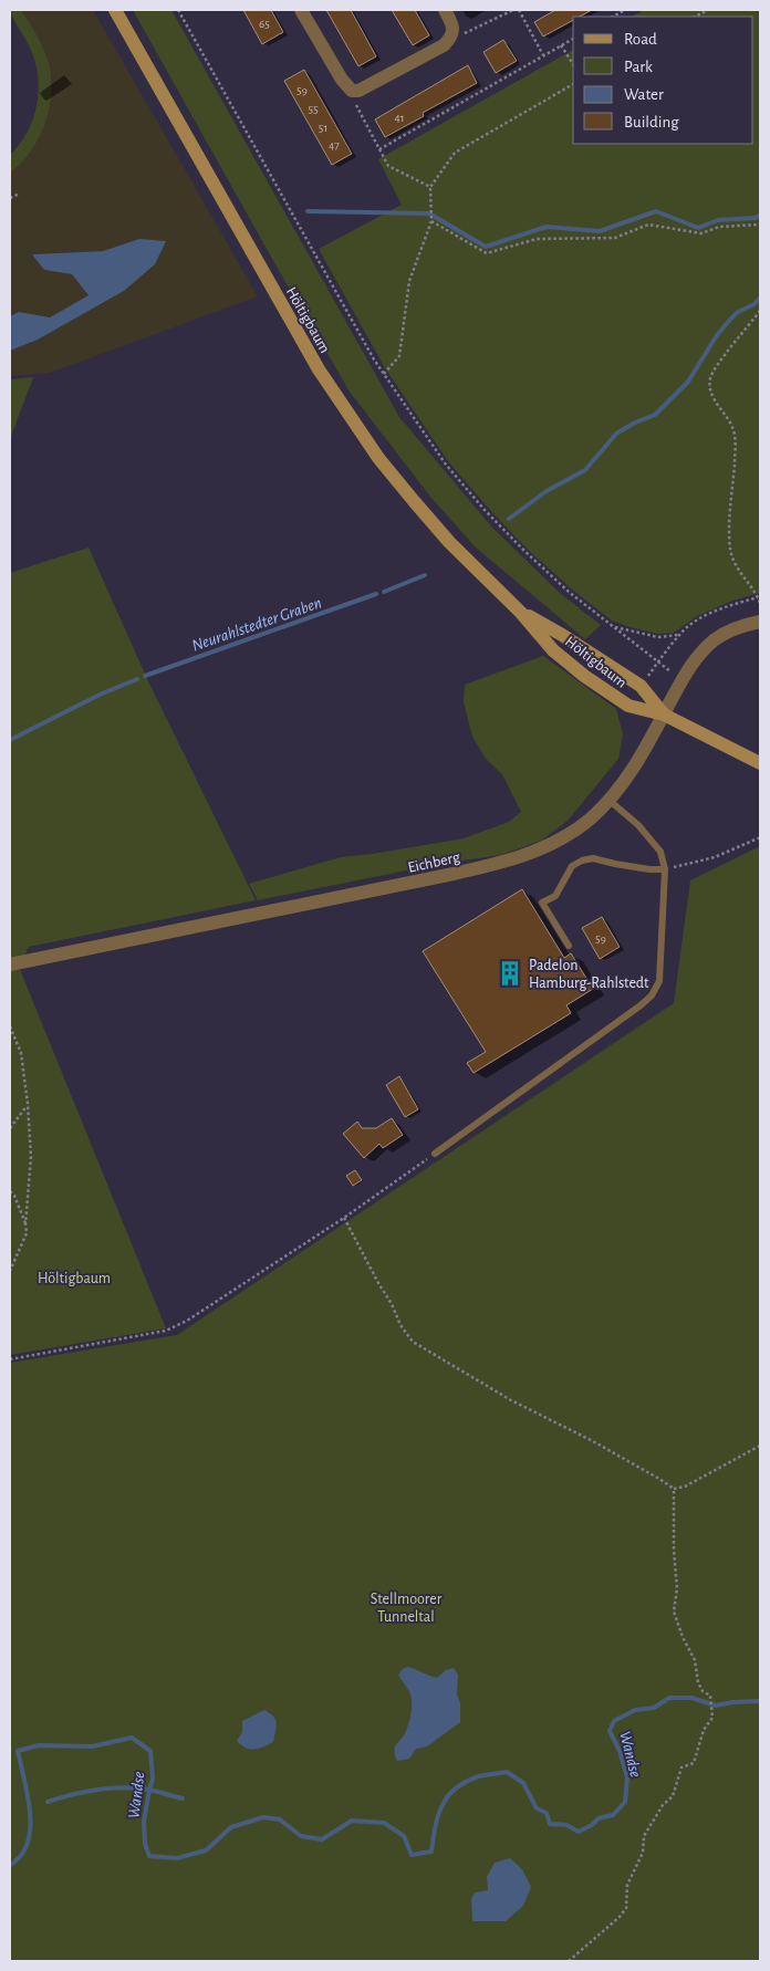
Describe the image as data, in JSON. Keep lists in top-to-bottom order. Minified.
{"streets":{"main road":["Höltigbaum"],"street":["Eichberg"]},"crossings":[["Höltigbaum","Eichberg"]],"water":["Neurahlstedter Graben","Wandse"],"parks":["Höltigbaum","Stellmoorer Tunneltal"],"places":{"building":["Padelon Hamburg-Rahlstedt"]},"house_numbers":["65","59","55","41","51","47","59"],"legend":["Road","Park","Water","Building"]}
